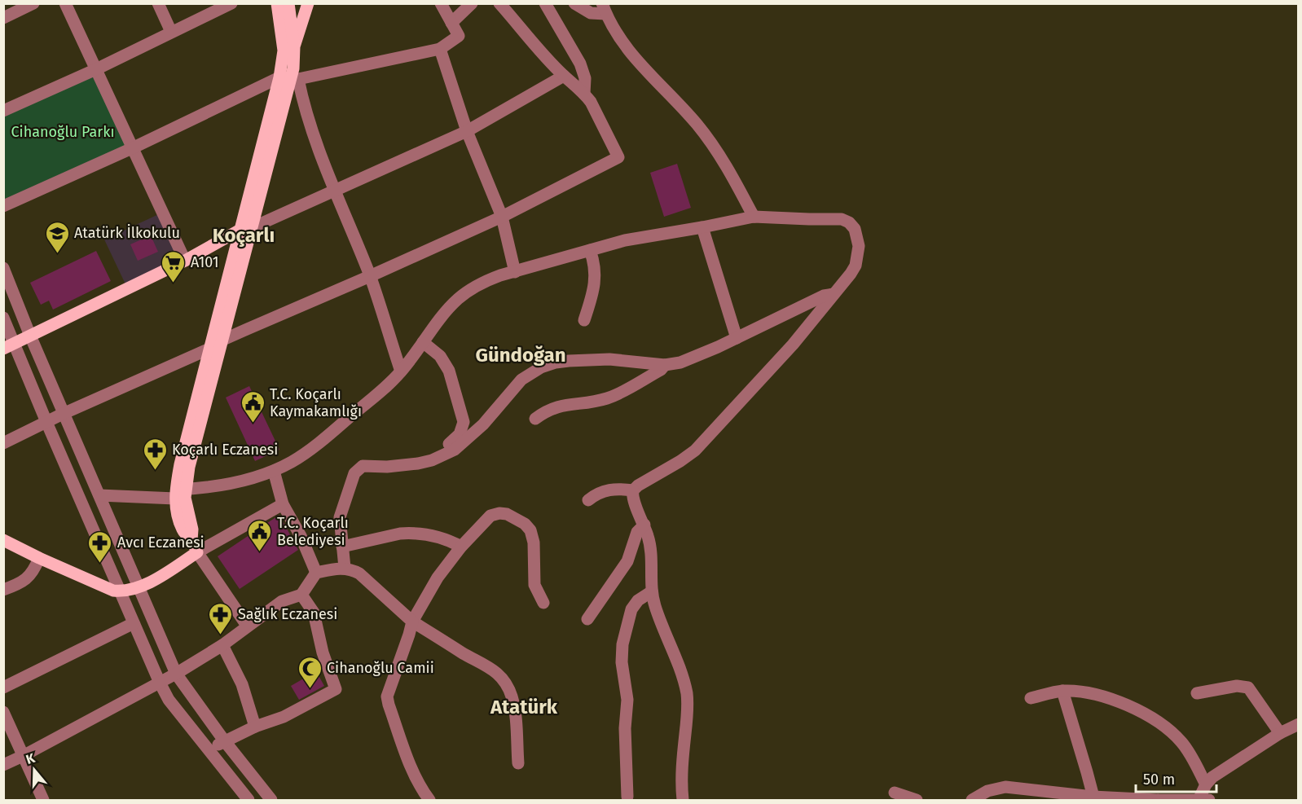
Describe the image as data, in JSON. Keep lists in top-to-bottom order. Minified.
{"districts":["Koçarlı","Gündoğan","Atatürk"],"parks":["Cihanoğlu Parkı"],"places":{"school or university":["Atatürk İlkokulu"],"supermarket":["A101"],"public building":["T.C. Koçarlı Kaymakamlığı","T.C. Koçarlı Belediyesi"],"pharmacy":["Koçarlı Eczanesi","Avcı Eczanesi","Sağlık Eczanesi"],"mosque":["Cihanoğlu Camii"]},"scale_bar":"50 m","north":"top"}
